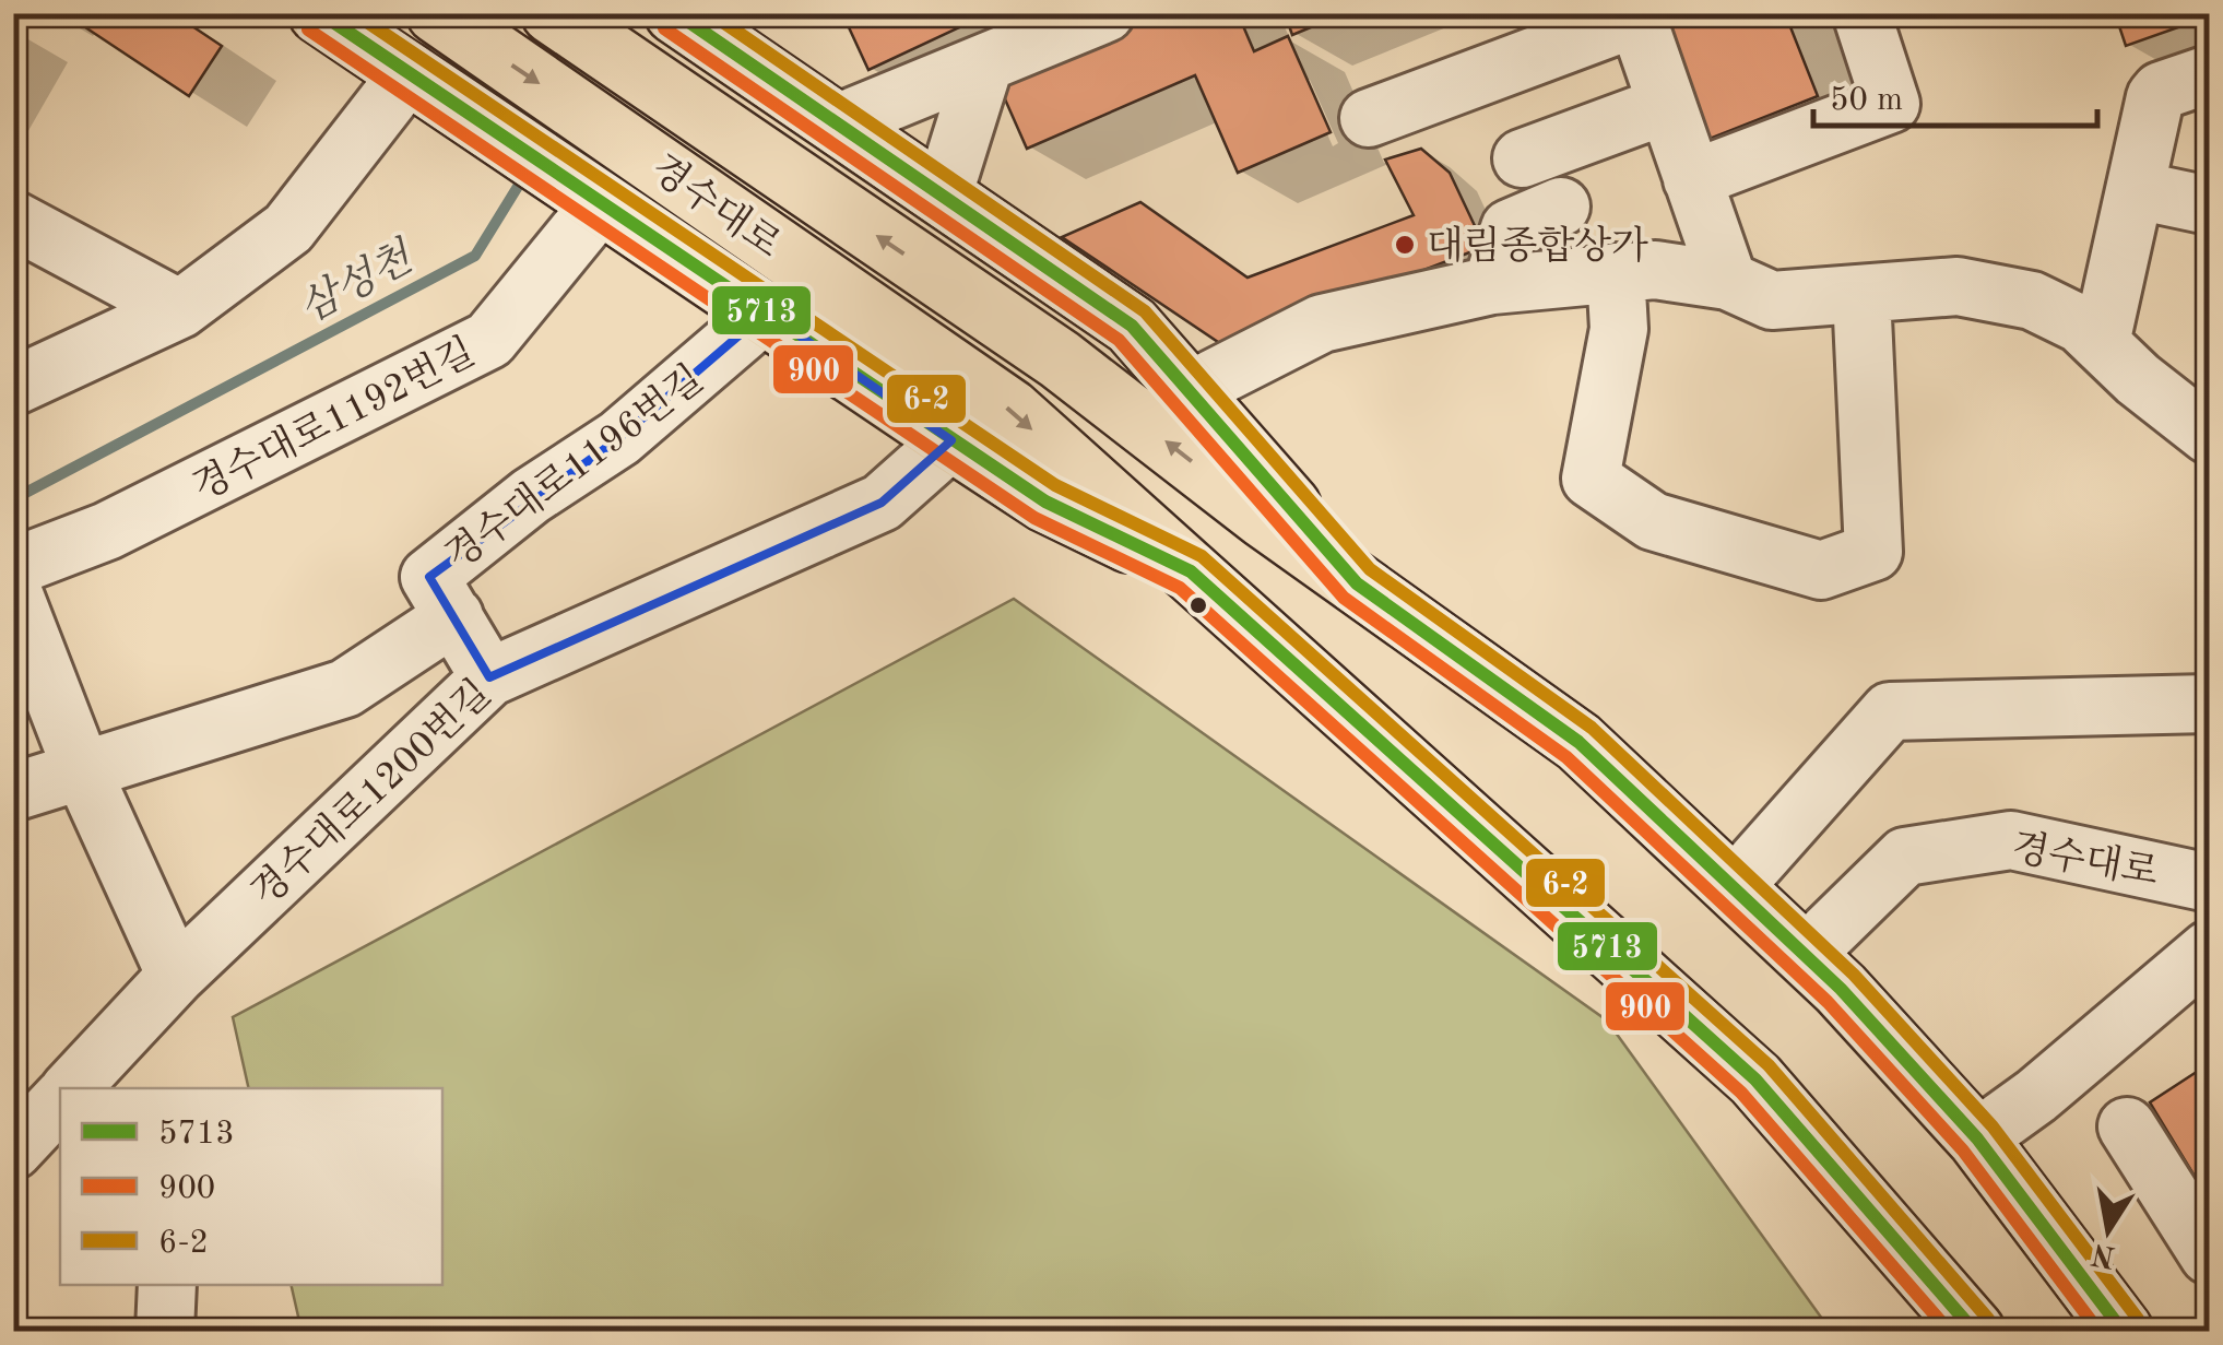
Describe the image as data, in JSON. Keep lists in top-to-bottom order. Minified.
{"streets":{"main road":["경수대로"],"street":["경수대로1192번길","경수대로1196번길","경수대로1200번길"]},"water":["삼성천"],"places":["대림종합상가"],"lines":["transit line 5713","transit line 6-2","transit line 900"],"legend":["5713","900","6-2"],"scale_bar":"50 m","north":"bottom"}
